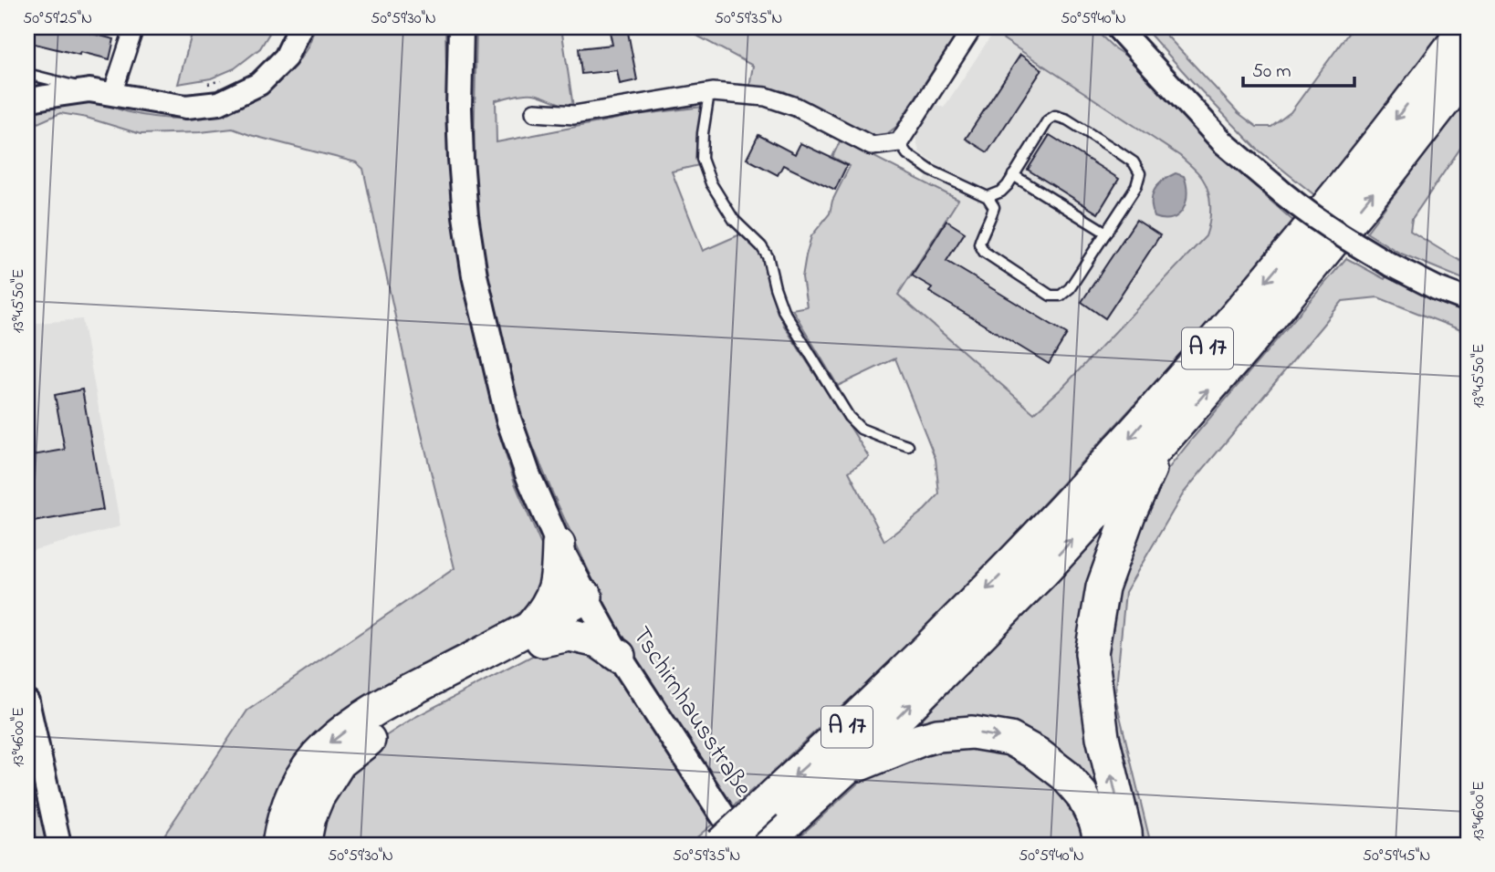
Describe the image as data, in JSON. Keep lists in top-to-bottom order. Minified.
{"streets":{"highway":["A 17"],"main road":["Tschirnhausstraße"]},"scale_bar":"50 m","coordinates":["50°59'25\"N","50°59'30\"N","50°59'35\"N","50°59'40\"N","13°45'50\"E","13°46'00\"E","50°59'45\"N"]}
